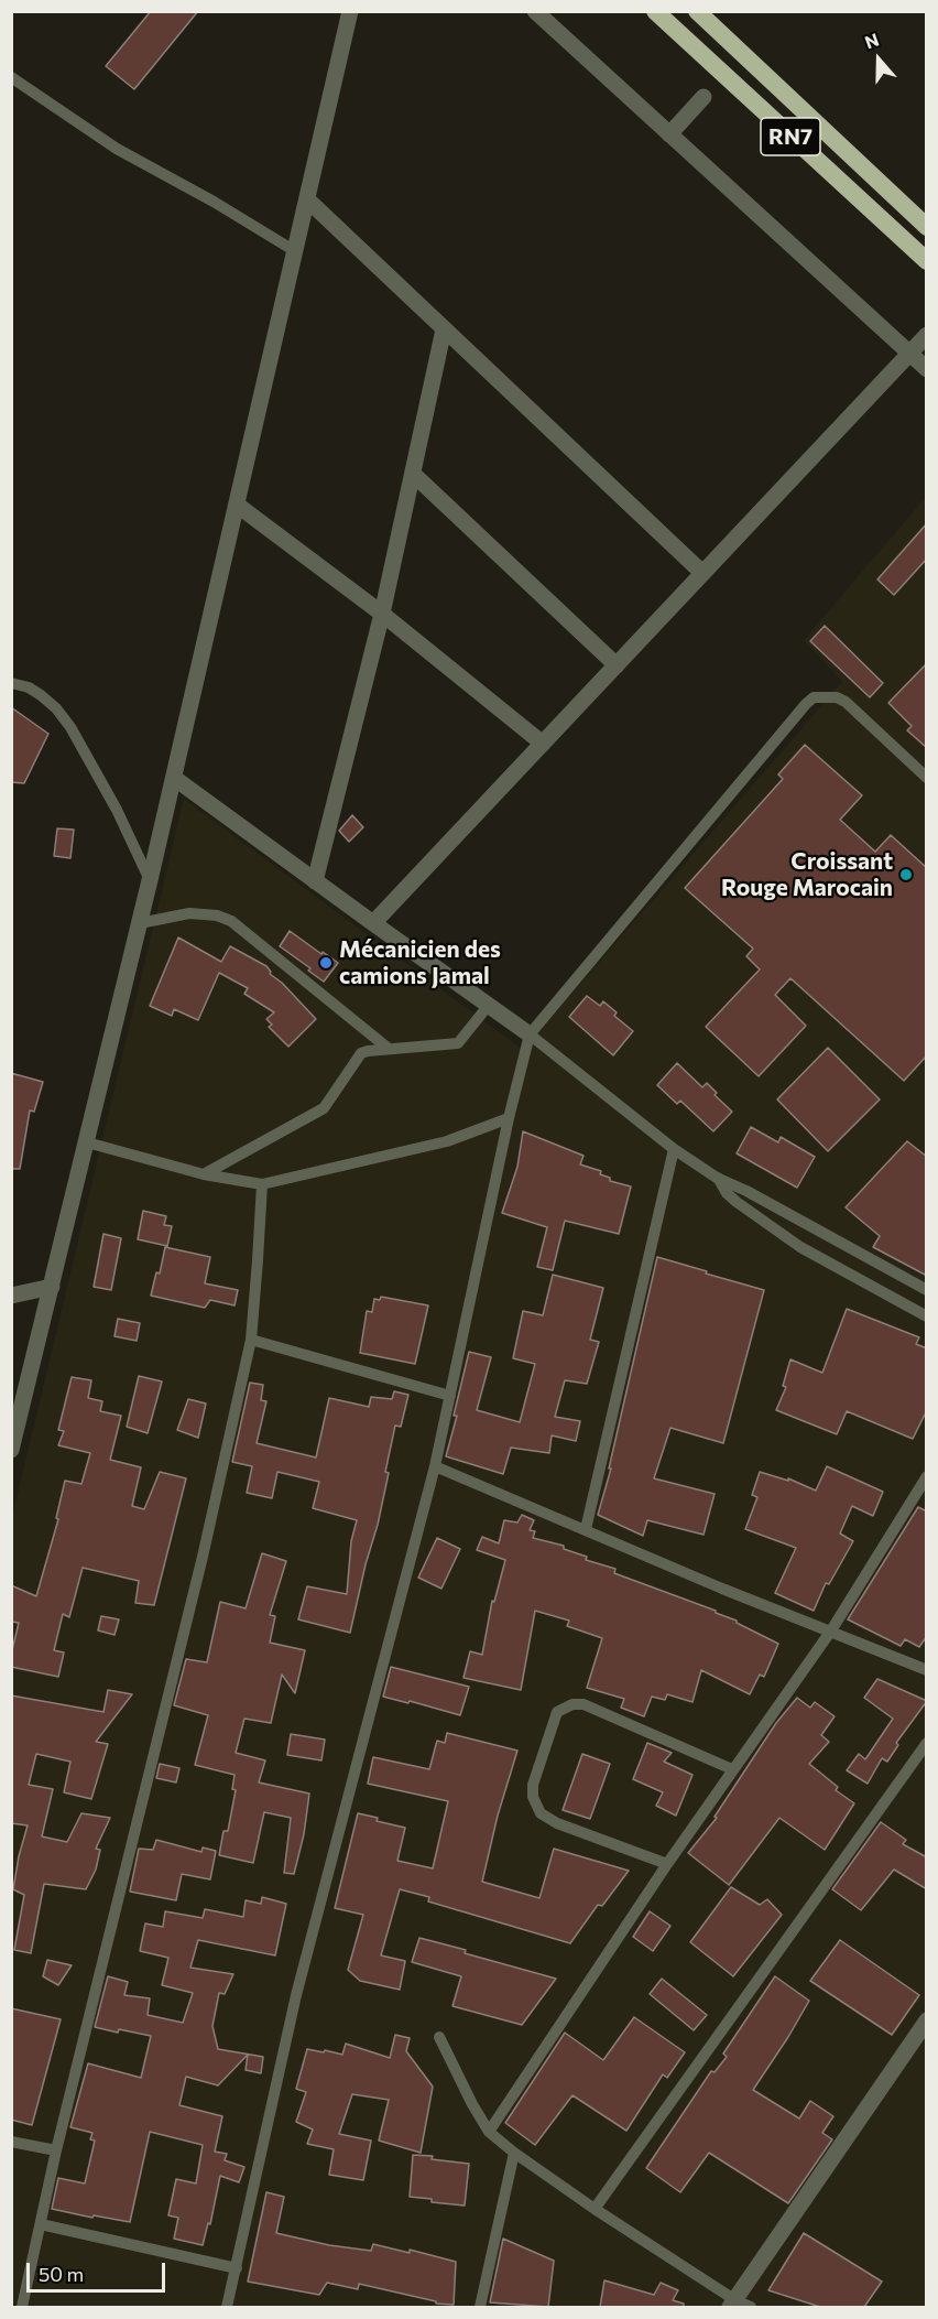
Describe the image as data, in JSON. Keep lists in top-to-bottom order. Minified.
{"streets":{"highway":["RN7"]},"places":["Croissant Rouge Marocain","Mécanicien des camions Jamal"],"scale_bar":"50 m","north":"top"}
